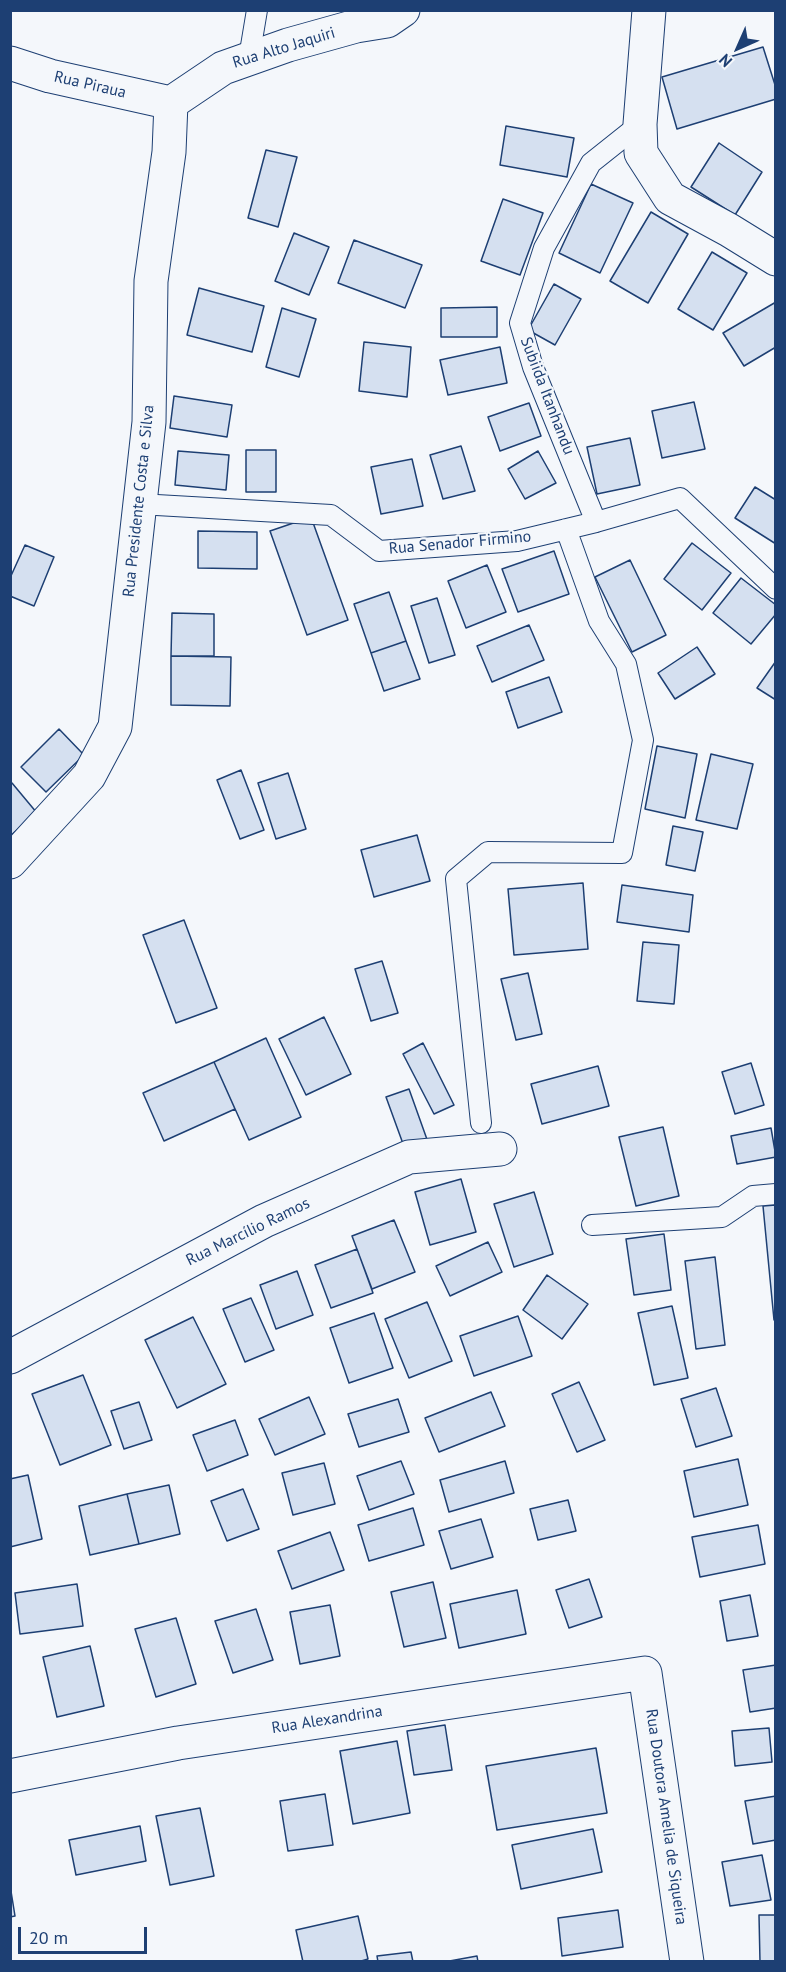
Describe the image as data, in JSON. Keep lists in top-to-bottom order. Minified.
{"streets":{"street":["Rua Alto Jaquiri","Rua Piraua","Rua Presidente Costa e Silva","Rua Marcílio Ramos","Rua Alexandrina","Rua Doutora Amelia de Siqueira"],"lane":["Subiida Itanhandu","Rua Senador Firmino"]},"crossings":[["Rua Alto Jaquiri","Rua Piraua"],["Rua Alto Jaquiri","Rua Presidente Costa e Silva"],["Rua Piraua","Rua Presidente Costa e Silva"],["Subiida Itanhandu","Rua Senador Firmino"],["Rua Presidente Costa e Silva","Rua Senador Firmino"],["Rua Alexandrina","Rua Doutora Amelia de Siqueira"]],"scale_bar":"20 m","north":"bottom left"}
